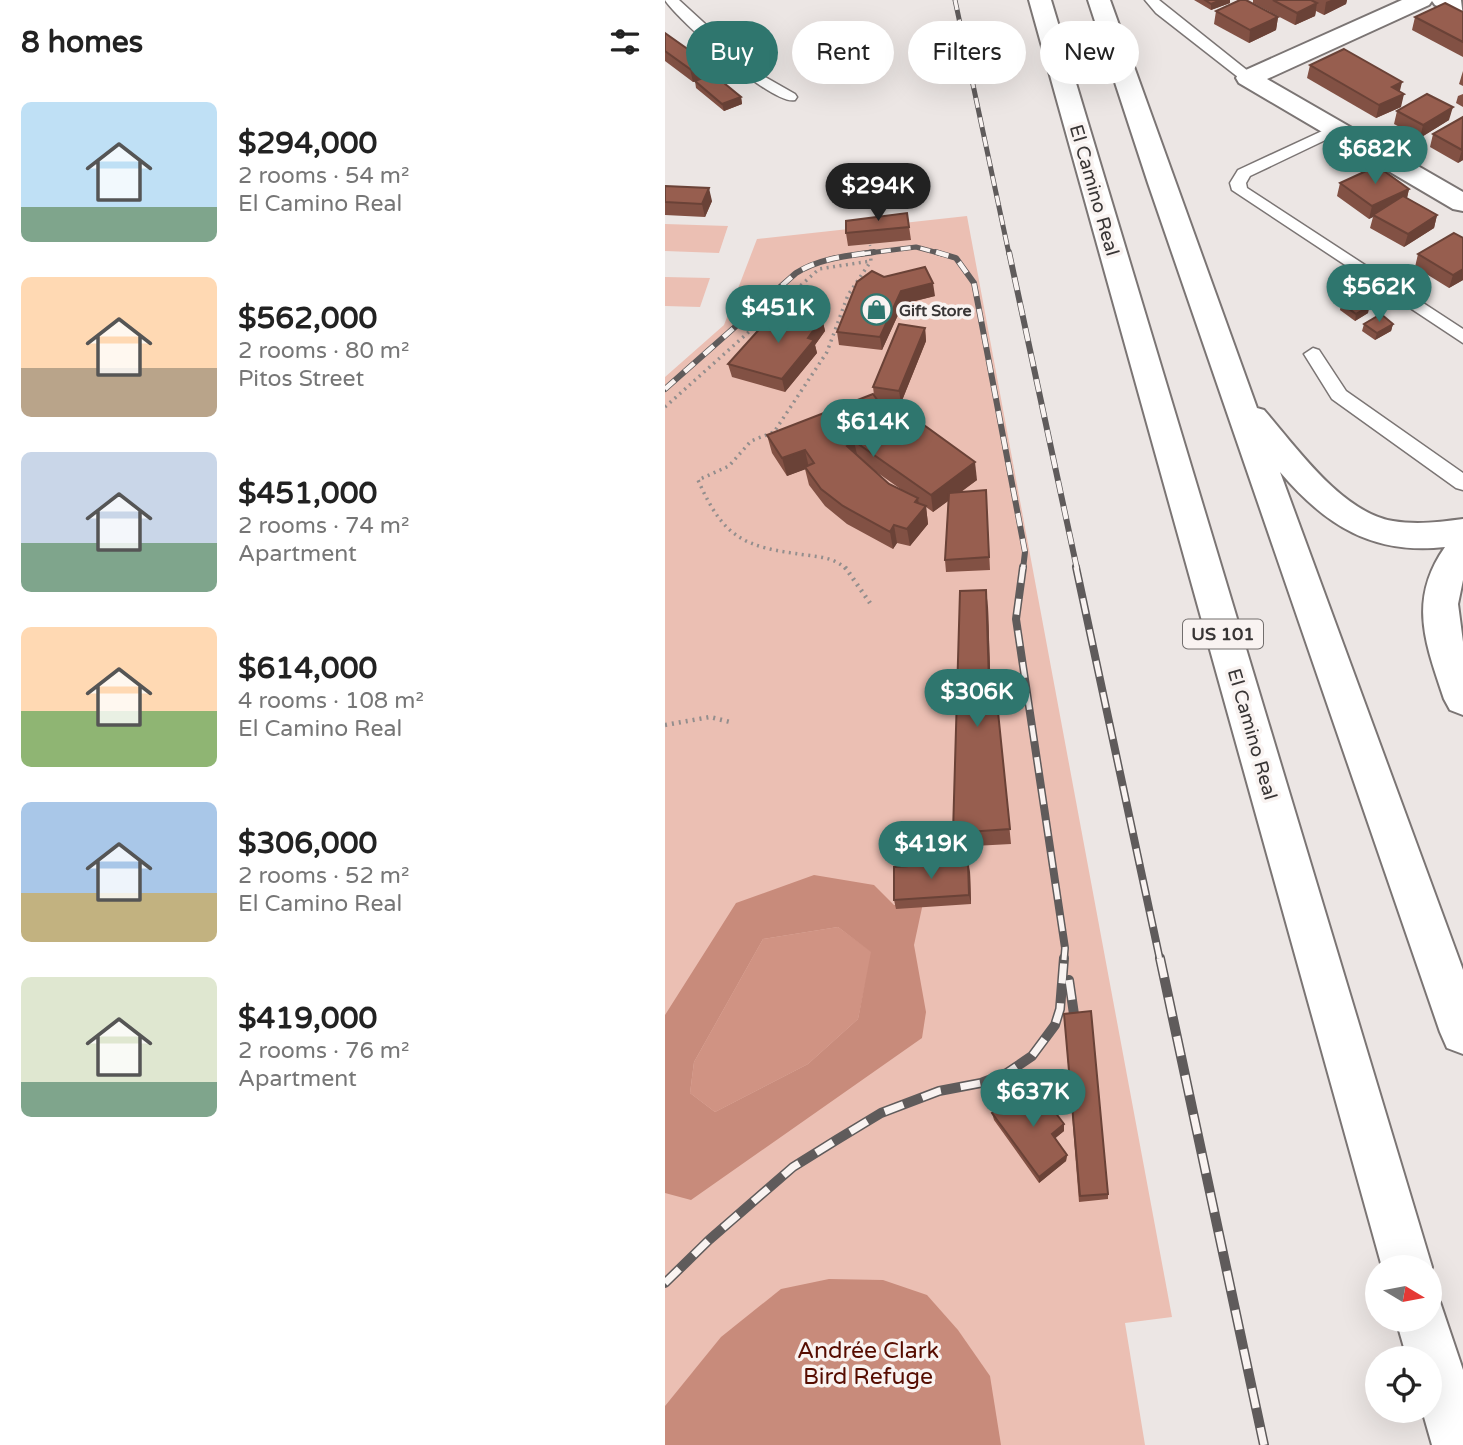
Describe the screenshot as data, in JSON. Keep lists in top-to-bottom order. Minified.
{"streets":{"main road":["El Camino Real","US 101"]},"parks":["Andrée Clark Bird Refuge"],"places":{"shop":["Gift Store"]},"north":"right","page":{"heading":"8 homes","chip":["Buy","Rent","Filters","New"],"list":[{"name":"$294,000","note":"2 rooms · 54 m² · El Camino Real"},{"name":"$562,000","note":"2 rooms · 80 m² · Pitos Street"},{"name":"$451,000","note":"2 rooms · 74 m² · Apartment"},{"name":"$614,000","note":"4 rooms · 108 m² · El Camino Real"},{"name":"$306,000","note":"2 rooms · 52 m² · El Camino Real"},{"name":"$419,000","note":"2 rooms · 76 m² · Apartment"}],"price":["$682K","$294K","$562K","$451K","$614K","$306K","$419K","$637K"]}}
